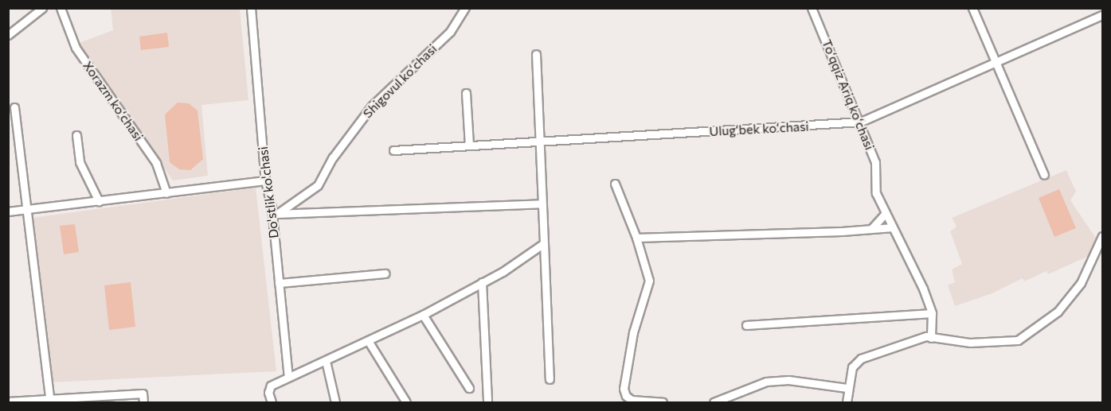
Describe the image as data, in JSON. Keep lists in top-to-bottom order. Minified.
{"streets":{"street":["Shigovul koʻchasi","Toʻqqiz Ariq koʻchasi","Xorazm koʻchasi","Ulugʻbek koʻchasi","Do'stlik ko'chasi"]},"crossings":[["Shigovul koʻchasi","Do'stlik ko'chasi"],["Toʻqqiz Ariq koʻchasi","Ulugʻbek koʻchasi"]]}
